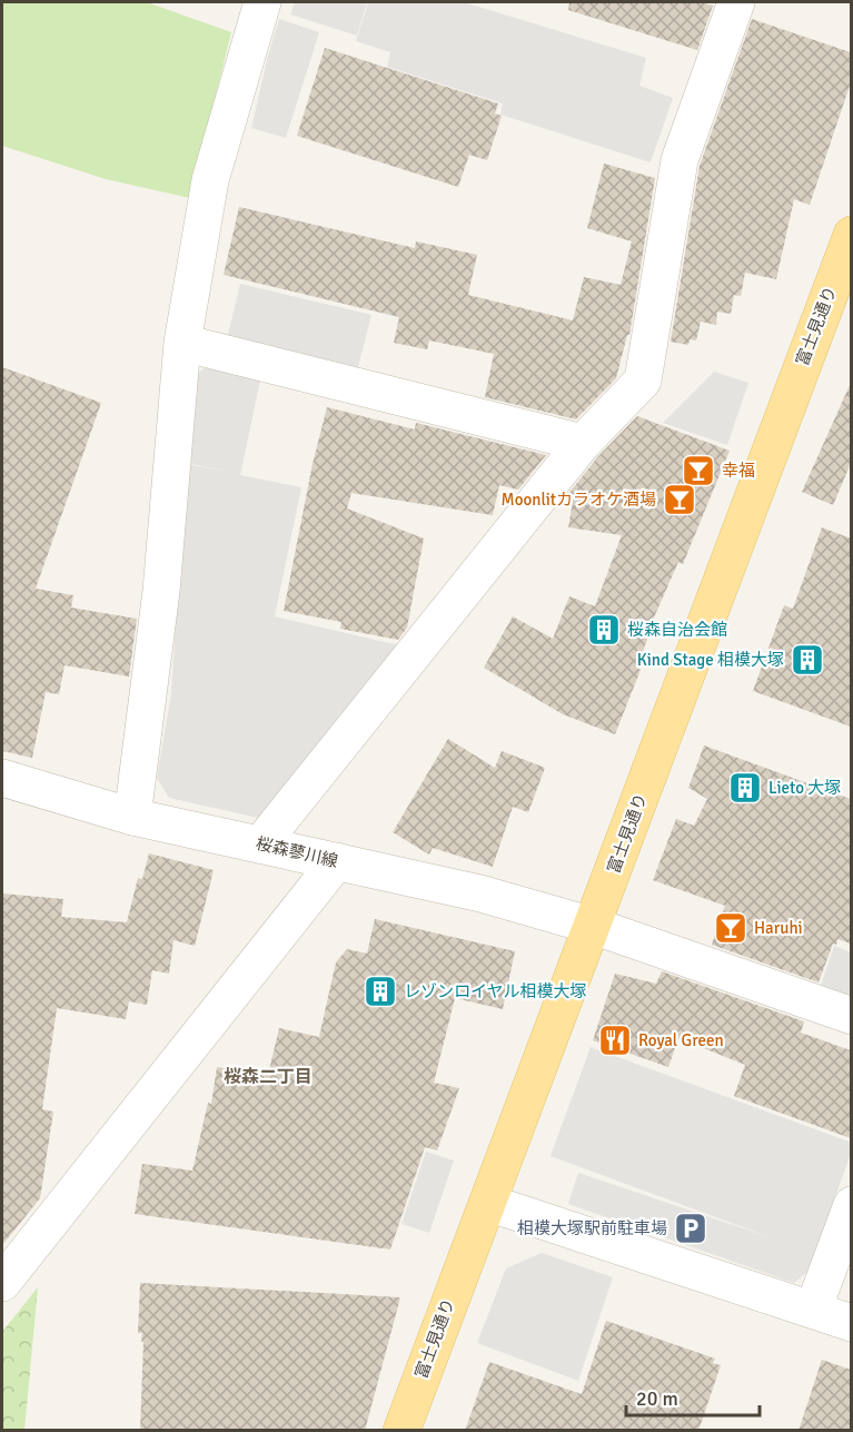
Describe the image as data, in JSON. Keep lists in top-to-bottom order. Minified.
{"streets":{"main road":["富士見通り"],"street":["桜森蓼川線"]},"crossings":[["富士見通り","桜森蓼川線"]],"districts":["桜森二丁目"],"places":{"bar":["幸福","Moonlitカラオケ酒場","Haruhi"],"building":["桜森自治会館","Kind Stage 相模大塚","Lieto 大塚","レゾンロイヤル相模大塚"],"restaurant":["Royal Green"],"parking":["相模大塚駅前駐車場"]},"scale_bar":"20 m"}
